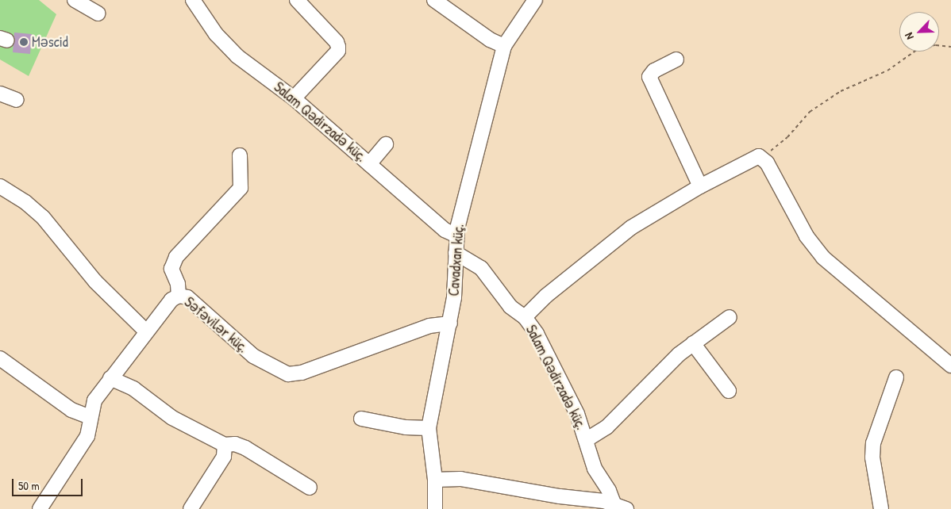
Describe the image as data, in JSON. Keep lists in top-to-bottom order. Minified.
{"streets":{"street":["Salam Qədirzadə küç.","Cavadxan küç.","Səfəvilər küç."]},"crossings":[["Salam Qədirzadə küç.","Cavadxan küç."],["Cavadxan küç.","Səfəvilər küç."]],"places":["Məscid"],"scale_bar":"50 m","north":"bottom left"}
